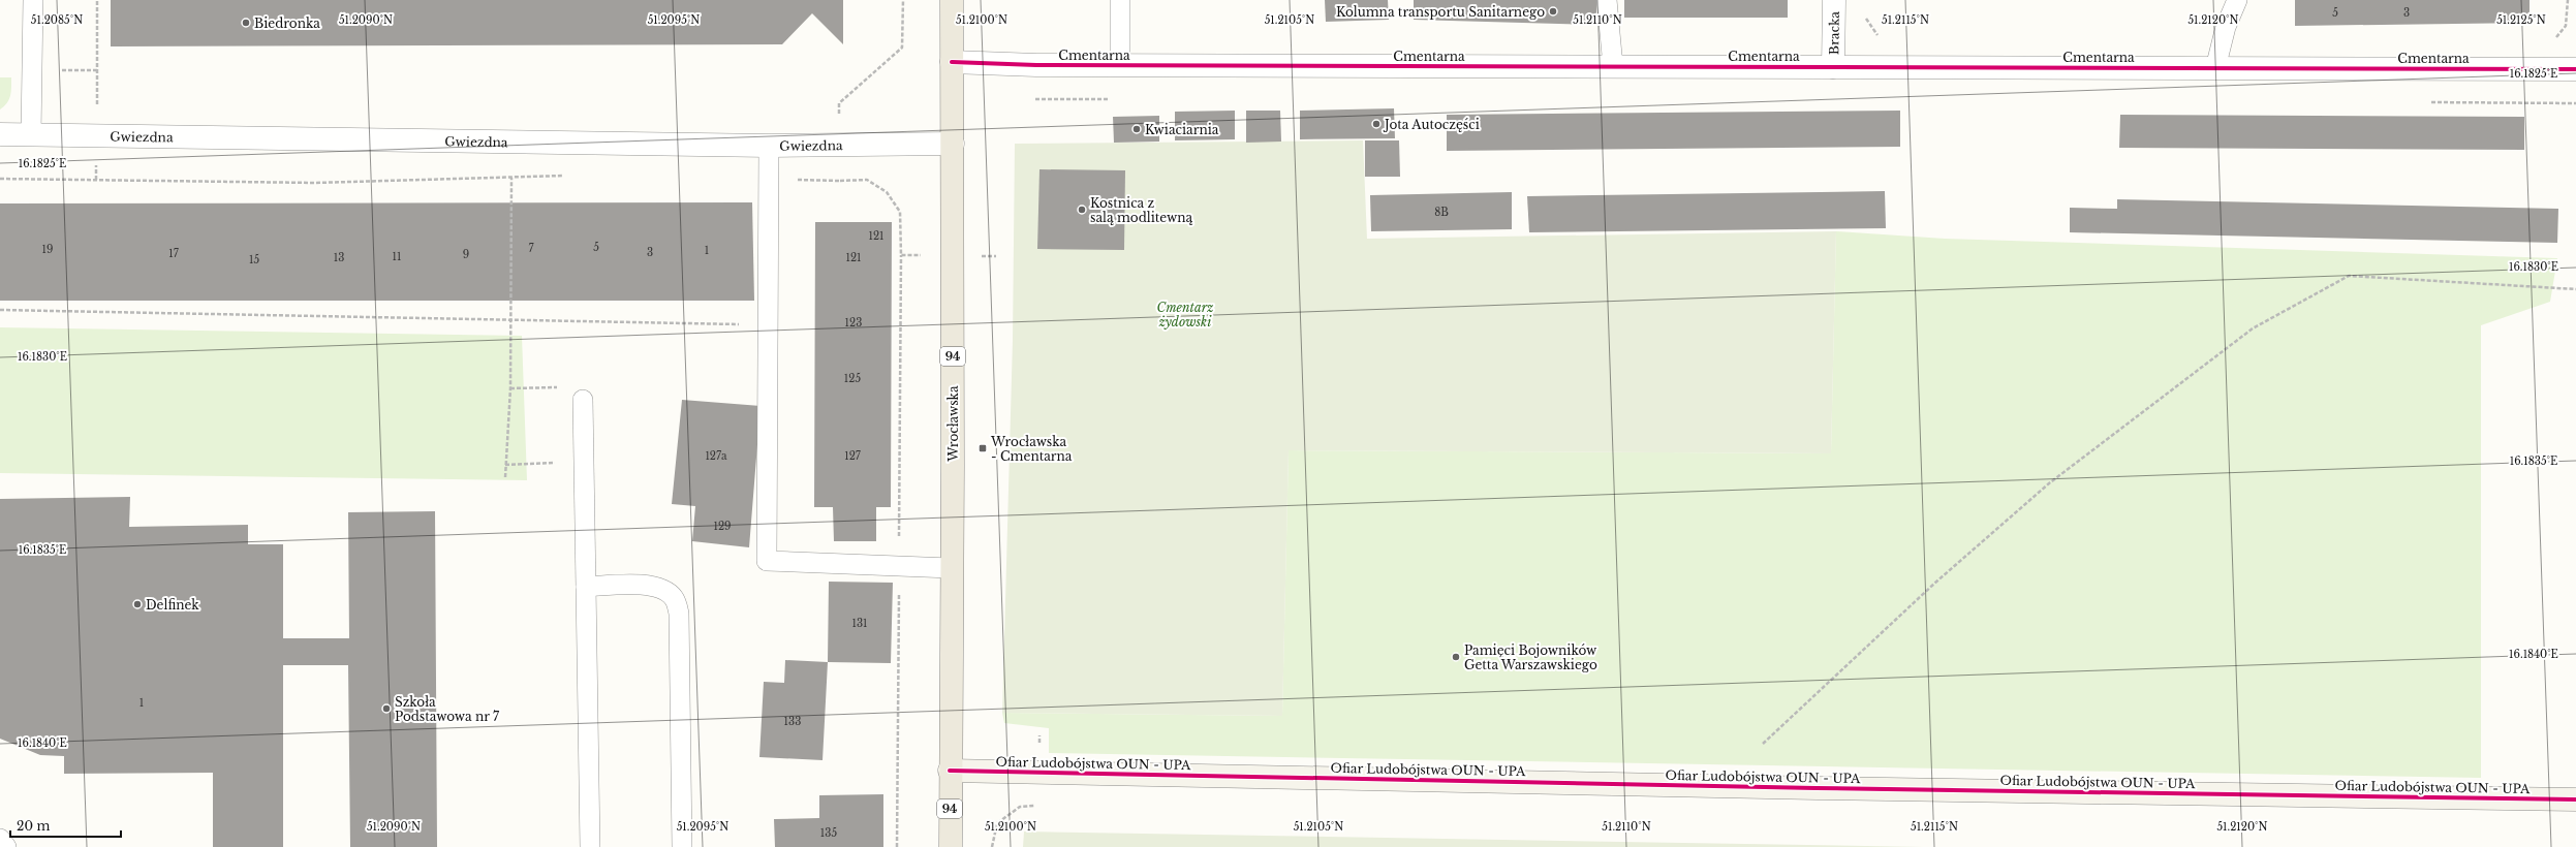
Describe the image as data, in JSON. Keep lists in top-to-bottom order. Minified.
{"streets":{"main road":["94","Wrocławska"],"street":["Bracka","Cmentarna","Gwiezdna","Ofiar Ludobójstwa OUN - UPA"]},"crossings":[["Bracka","Cmentarna"],["Cmentarna","Wrocławska"],["Gwiezdna","Wrocławska"],["Wrocławska","Ofiar Ludobójstwa OUN - UPA"]],"parks":["Cmentarz żydowski"],"places":{"other":["Kolumna transportu Sanitarnego","Biedronka","Jota Autoczęści","Kwiaciarnia","Kostnica z salą modlitewną","Delfinek","Pamięci Bojowników Getta Warszawskiego","Szkoła Podstawowa nr 7"],"transit":["Wrocławska - Cmentarna"]},"house_numbers":["5","3","8B","121","5","7","19","1","3","17","9","11","13","121","15","123","125","127a","127","129","131","1","133","135"],"scale_bar":"20 m","coordinates":["51.2085°N","51.2090°N","51.2095°N","51.2100°N","51.2105°N","51.2110°N","51.2115°N","51.2120°N","51.2125°N","16.1825°E","16.1830°E","16.1835°E","16.1840°E"]}
